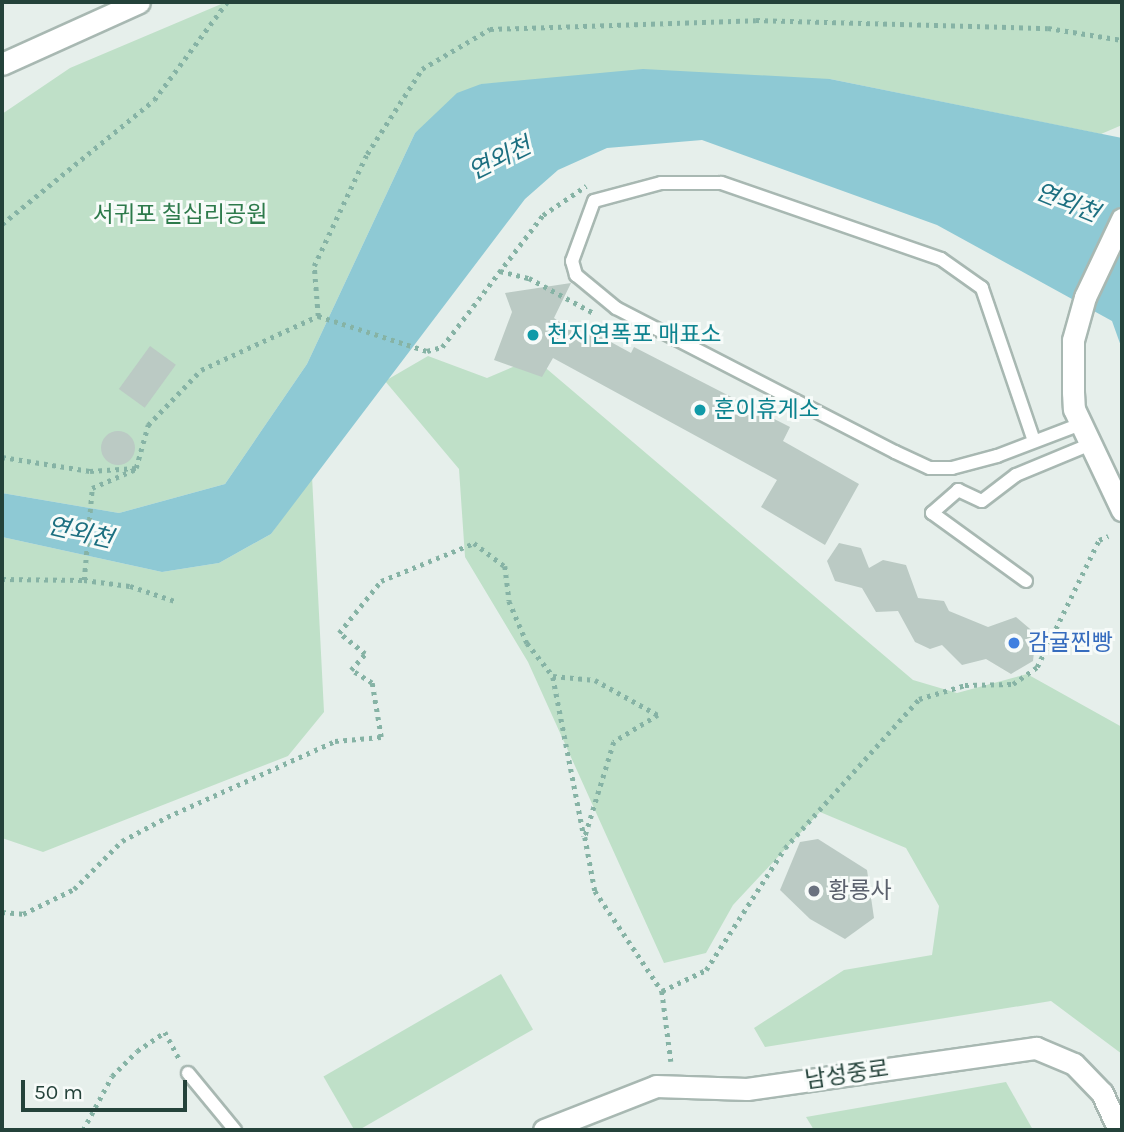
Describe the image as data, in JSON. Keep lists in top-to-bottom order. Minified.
{"streets":{"street":["남성중로"]},"water":["연외천"],"parks":["서귀포 칠십리공원"],"places":["천지연폭포 매표소","훈이휴게소","감귤찐빵","황룡사"],"scale_bar":"50 m"}
